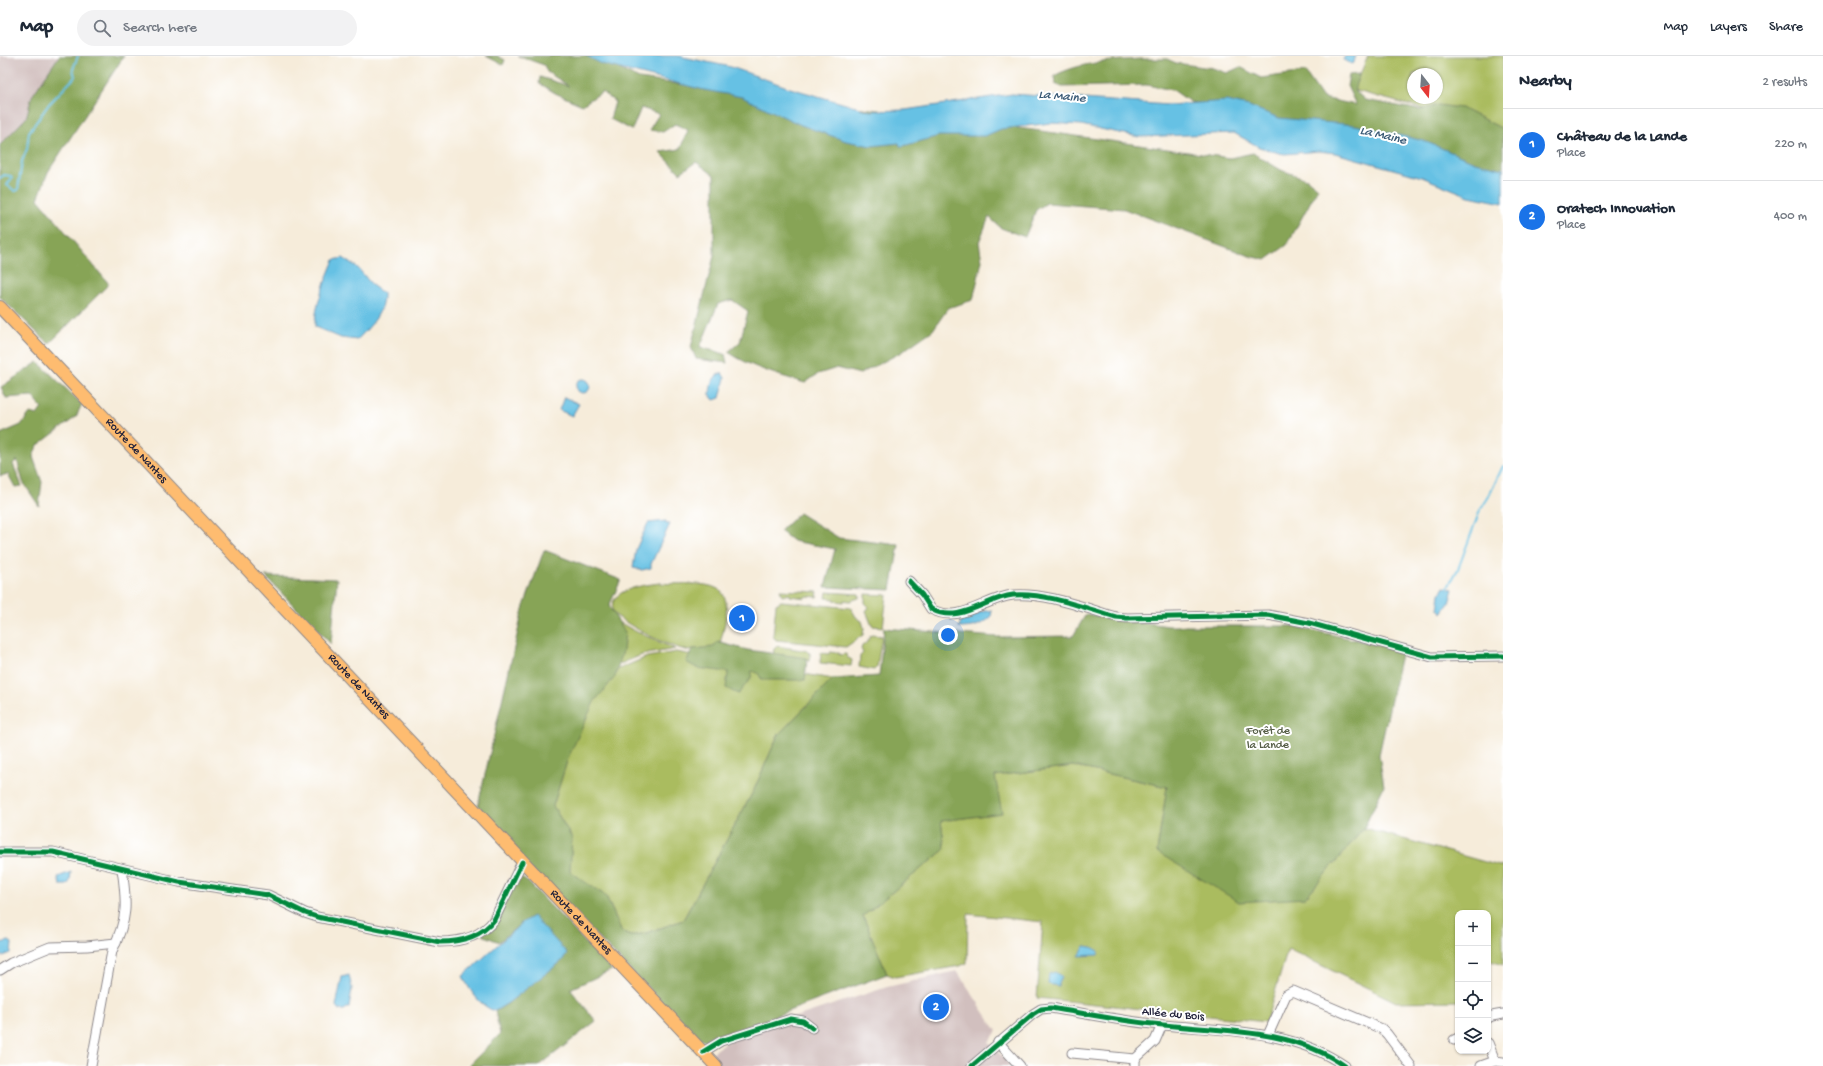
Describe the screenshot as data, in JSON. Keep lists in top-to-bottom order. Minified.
{"streets":{"main road":["Route de Nantes"],"street":["Allée du Bois"]},"water":["La Maine"],"parks":["Forêt de la Lande"],"north":"bottom","page":{"header":"Map","search":"Search here","nav":["Map","Layers","Share"],"heading":["Nearby","2 results"],"list":[{"mark":"1","name":"Château de la Lande","note":"Place","value":"220 m"},{"mark":"2","name":"Oratech Innovation","note":"Place","value":"400 m"}],"pins":["1","2"],"map_buttons":["+","−"]}}
